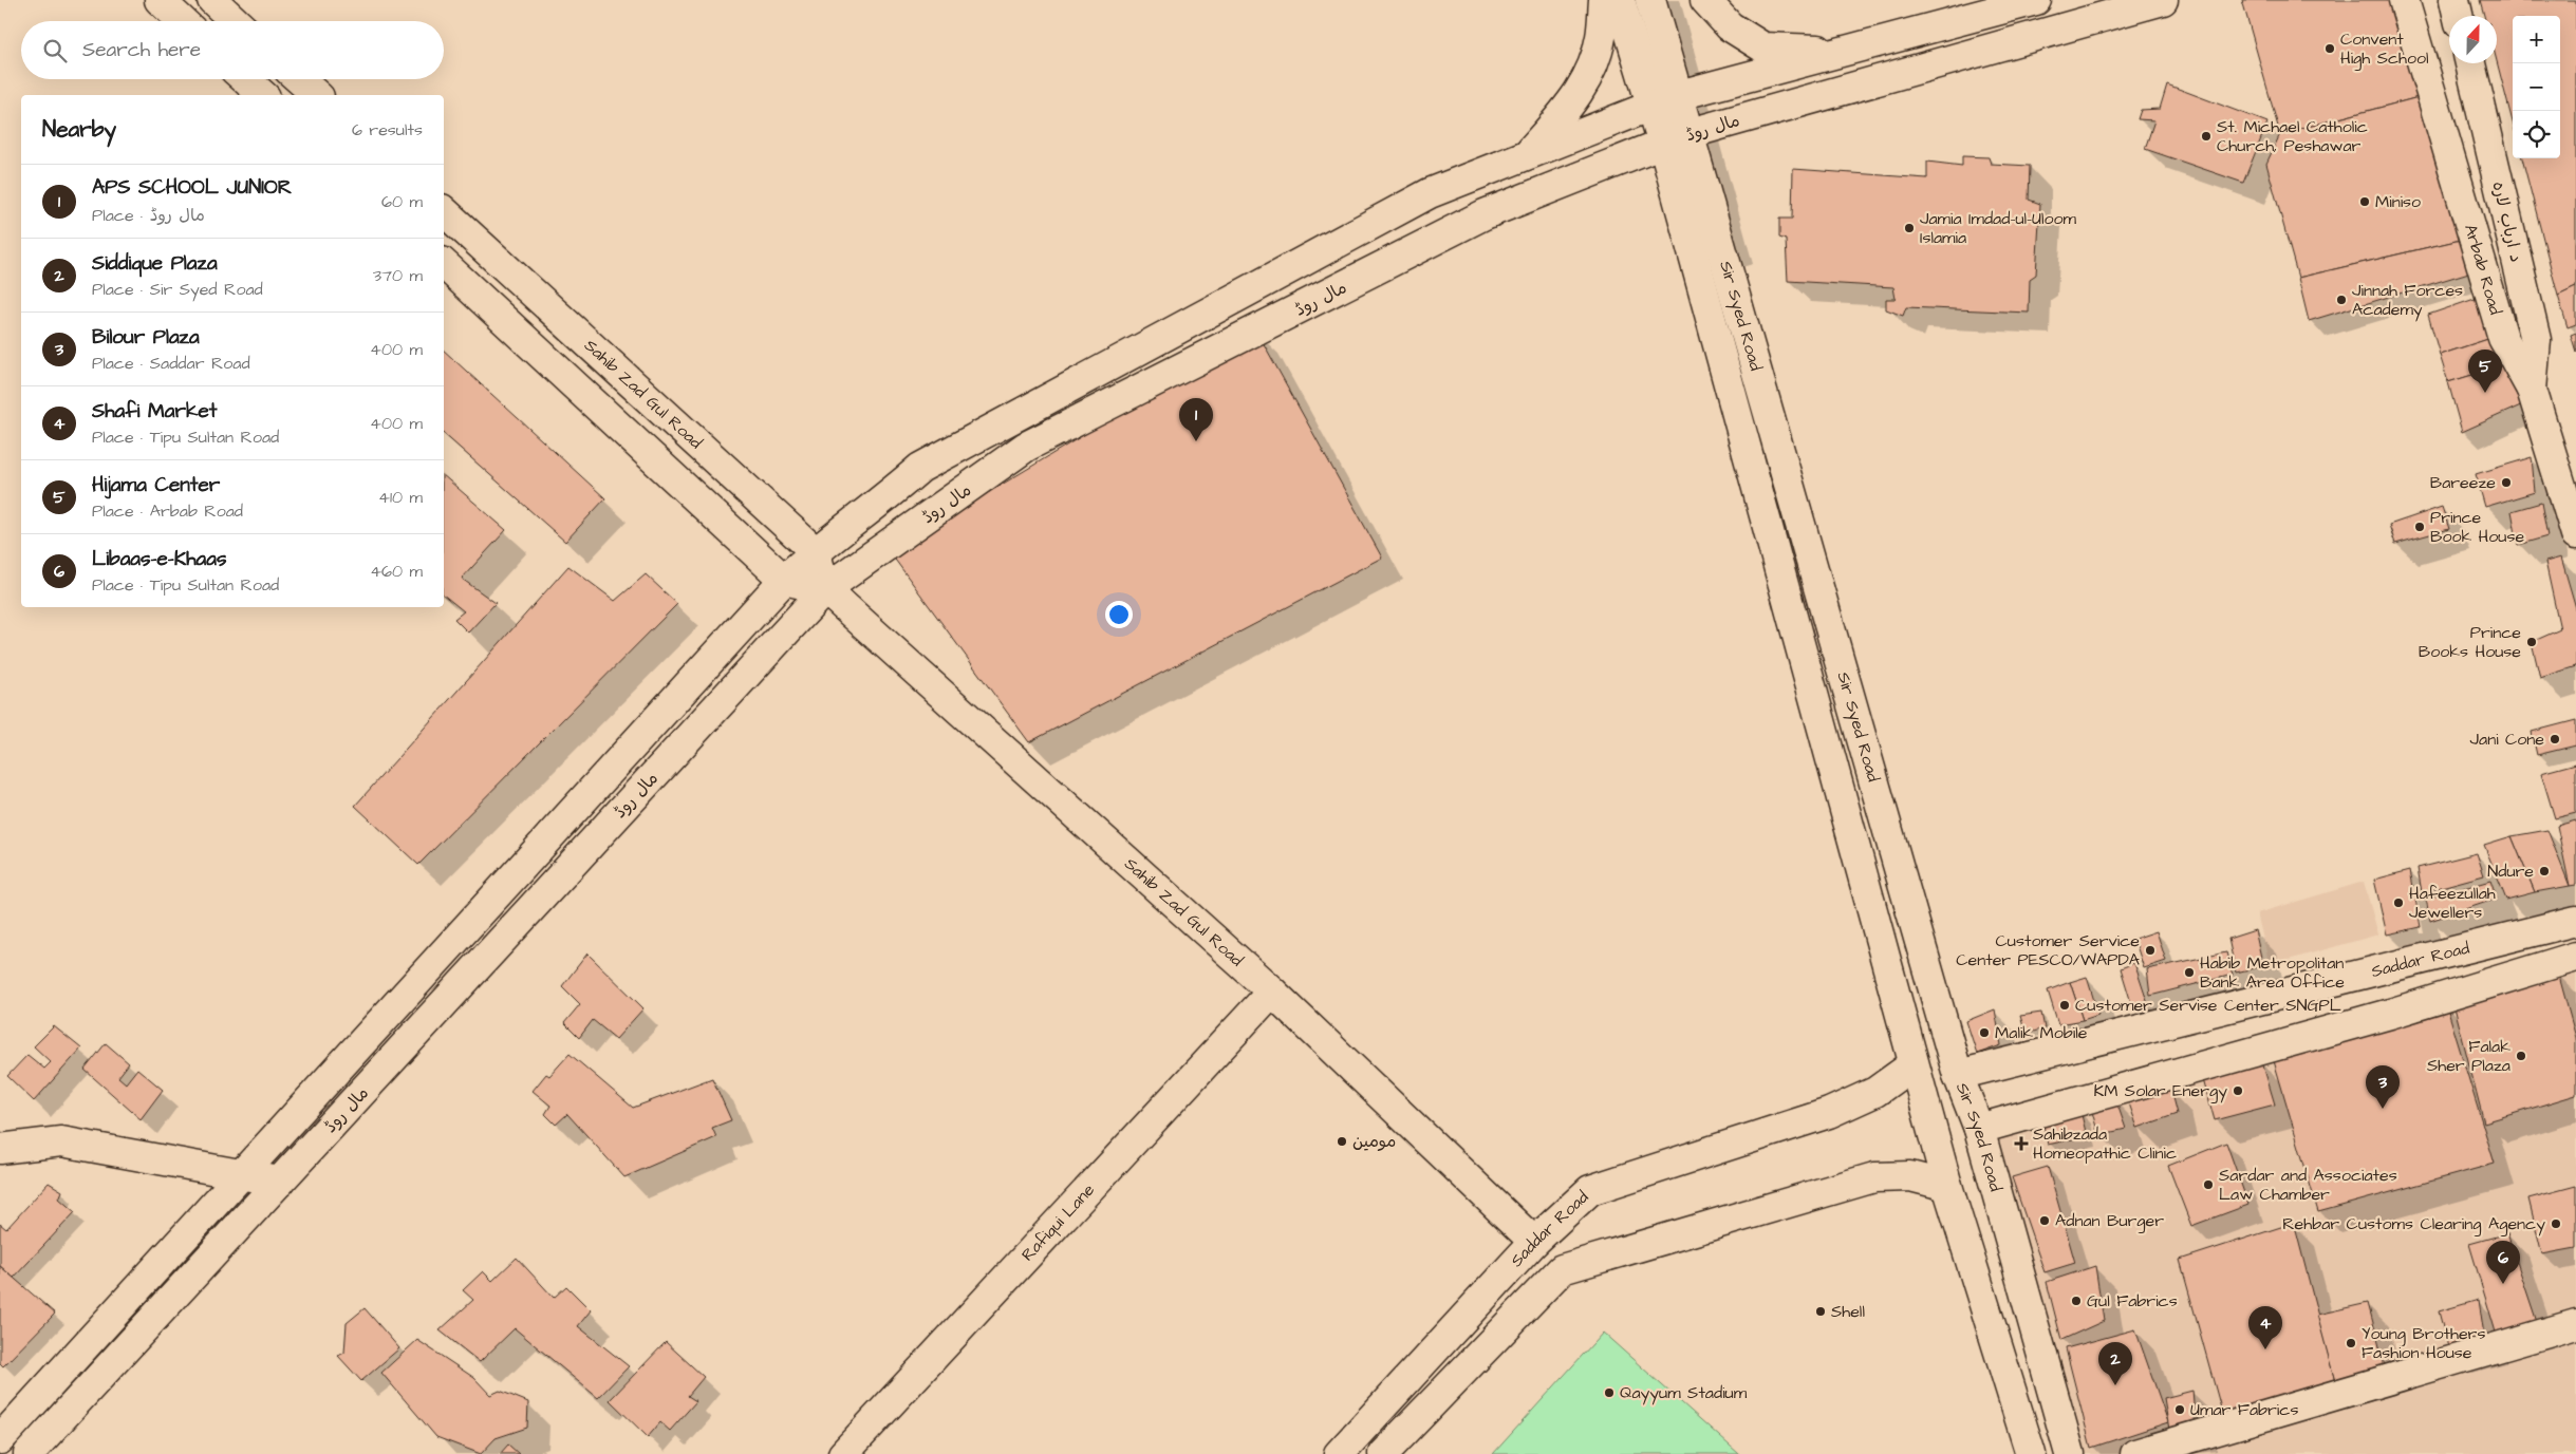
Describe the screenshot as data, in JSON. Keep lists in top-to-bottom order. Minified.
{"streets":{"main road":["مال روڈ","د ارباب لاره","Arbab Road","Sir Syed Road","Sahib Zad Gul Road","Saddar Road","Rafiqui Lane"]},"crossings":[["مال روڈ","Sir Syed Road"],["مال روڈ","Sahib Zad Gul Road"],["د ارباب لاره","Arbab Road"],["Sir Syed Road","Saddar Road"],["Sahib Zad Gul Road","Saddar Road"],["Sahib Zad Gul Road","Rafiqui Lane"]],"places":{"other":["Convent High School","St. Michael Catholic Church, Peshawar","Miniso","Jamia Imdad-ul-Uloom Islamia","Jinnah Forces Academy","Bareeze","Prince Book House","Prince Books House","Jani Cone","Ndure","Hafeezullah Jewellers","Customer Service Center PESCO/WAPDA","Habib Metropolitan Bank Area Office","Customer Servise Center SNGPL","Malik Mobile","Falak Sher Plaza","KM Solar Energy","مومین","Sardar and Associates Law Chamber","Adnan Burger","Rehbar Customs Clearing Agency","Gul Fabrics","Shell","Young Brothers Fashion House","Qayyum Stadium","Umar Fabrics"],"health":["Sahibzada Homeopathic Clinic"]},"north":"top","page":{"map_buttons":["+","−"],"search":"Search here","heading":["Nearby","6 results"],"list":[{"mark":"1","name":"APS SCHOOL JUNIOR","note":"Place · مال روڈ","value":"60 m"},{"mark":"2","name":"Siddique Plaza","note":"Place · Sir Syed Road","value":"370 m"},{"mark":"3","name":"Bilour Plaza","note":"Place · Saddar Road","value":"400 m"},{"mark":"4","name":"Shafi Market","note":"Place · Tipu Sultan Road","value":"400 m"},{"mark":"5","name":"Hijama Center","note":"Place · Arbab Road","value":"410 m"},{"mark":"6","name":"Libaas-e-Khaas","note":"Place · Tipu Sultan Road","value":"460 m"}],"pins":["5","1","3","6","4","2"]}}
